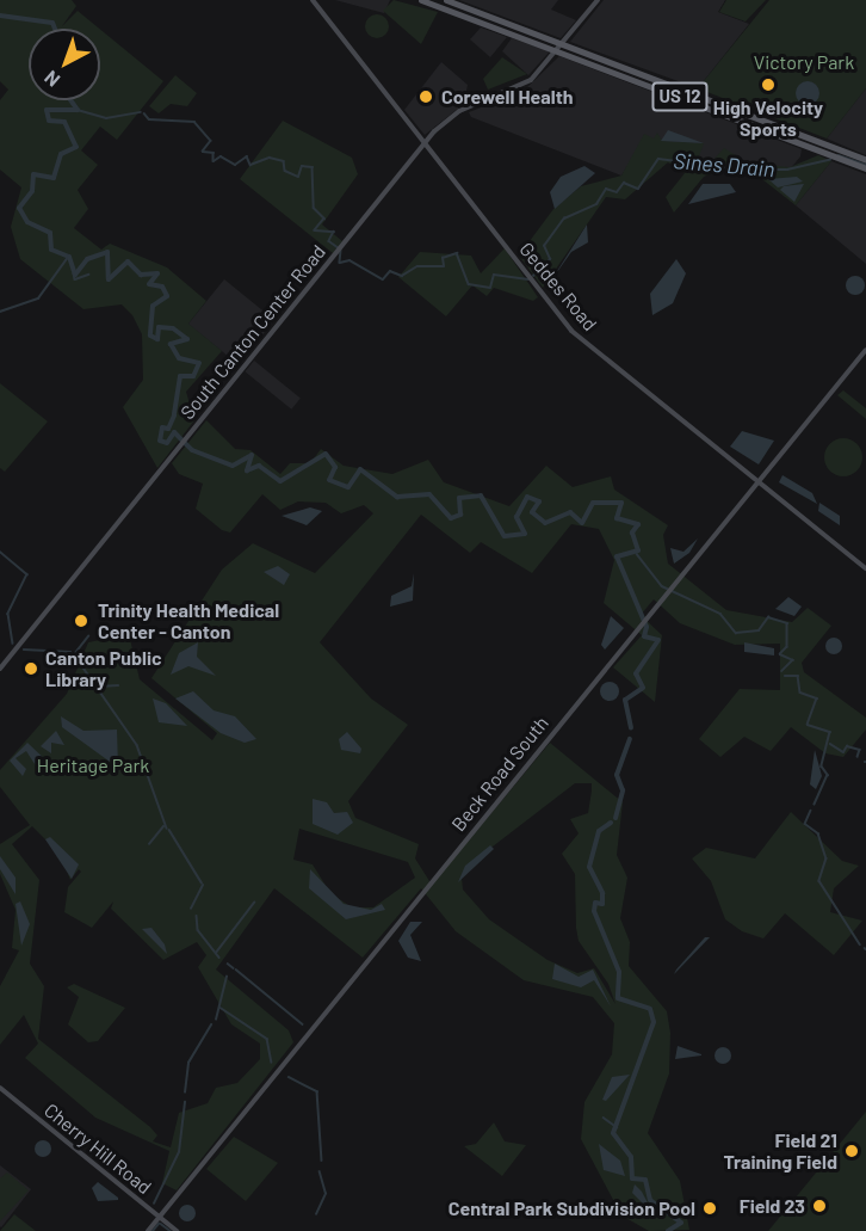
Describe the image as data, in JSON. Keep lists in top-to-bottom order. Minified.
{"streets":{"main road":["US 12","Geddes Road","South Canton Center Road","Beck Road South","Cherry Hill Road"]},"crossings":[["US 12","South Canton Center Road"],["Geddes Road","South Canton Center Road"],["Geddes Road","Beck Road South"],["Beck Road South","Cherry Hill Road"]],"water":["Sines Drain"],"parks":["Victory Park","Heritage Park"],"places":["High Velocity Sports","Corewell Health","Trinity Health Medical Center - Canton","Canton Public Library","Field 21 Training Field","Field 23","Central Park Subdivision Pool"],"north":"bottom left"}
